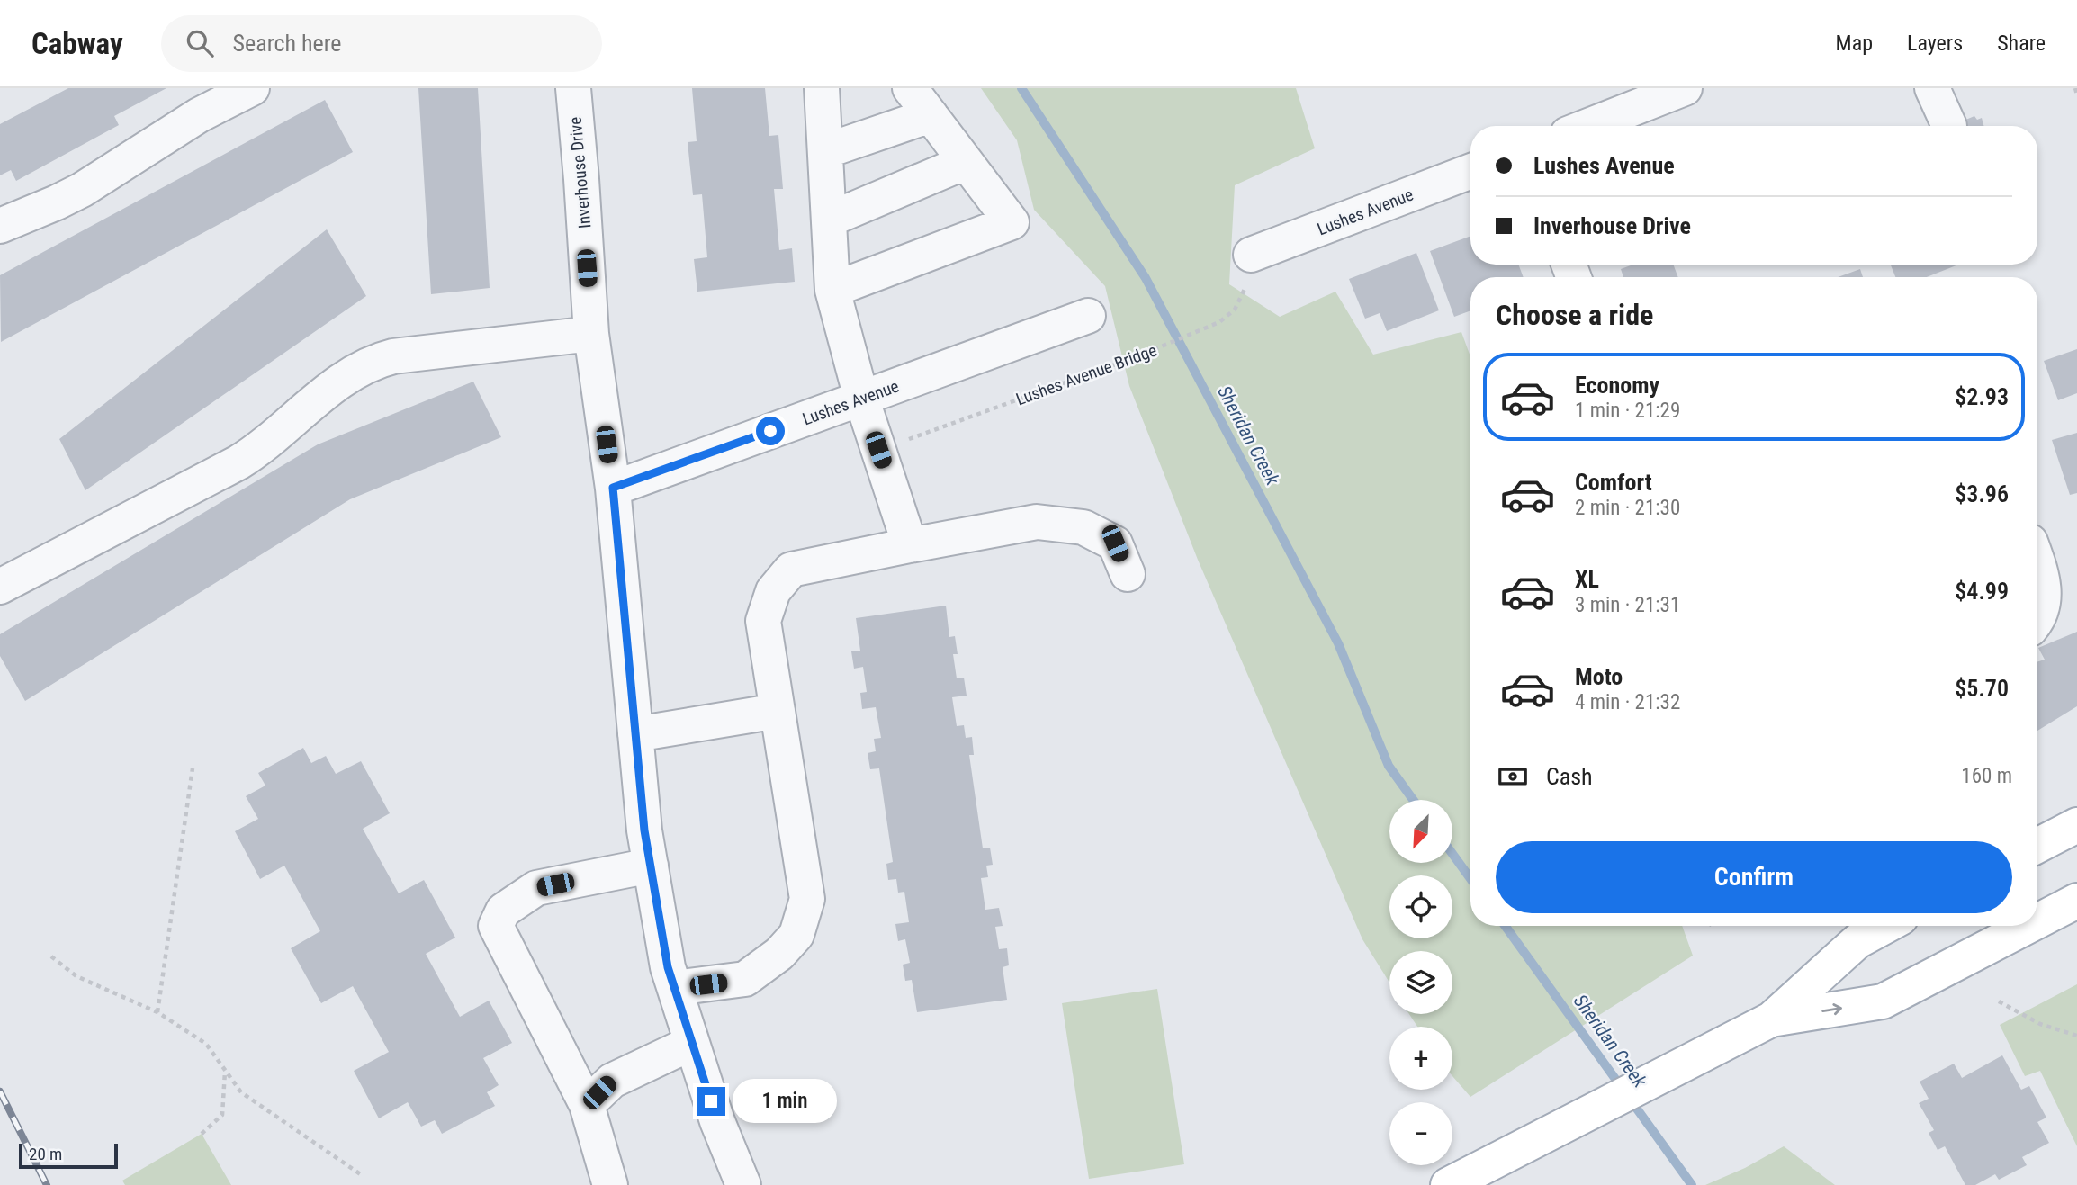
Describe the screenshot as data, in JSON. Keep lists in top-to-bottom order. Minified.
{"streets":{"street":["Inverhouse Drive","Lushes Avenue"],"path":["Lushes Avenue Bridge"]},"crossings":[["Inverhouse Drive","Lushes Avenue"],["Lushes Avenue","Lushes Avenue Bridge"]],"water":["Sheridan Creek"],"scale_bar":"20 m","north":"bottom left","page":{"header":"Cabway","search":"Search here","nav":["Map","Layers","Share"],"banner":["Lushes Avenue","Inverhouse Drive"],"heading":"Choose a ride","list":[{"name":"Economy","note":"1 min · 21:29","value":"$2.93"},{"name":"Comfort","note":"2 min · 21:30","value":"$3.96"},{"name":"XL","note":"3 min · 21:31","value":"$4.99"},{"name":"Moto","note":"4 min · 21:32","value":"$5.70"}],"pay":["Cash","160 m"],"map_buttons":["+","−"],"buttons":"Confirm","bubble":"1 min","scale":"20 m"}}
